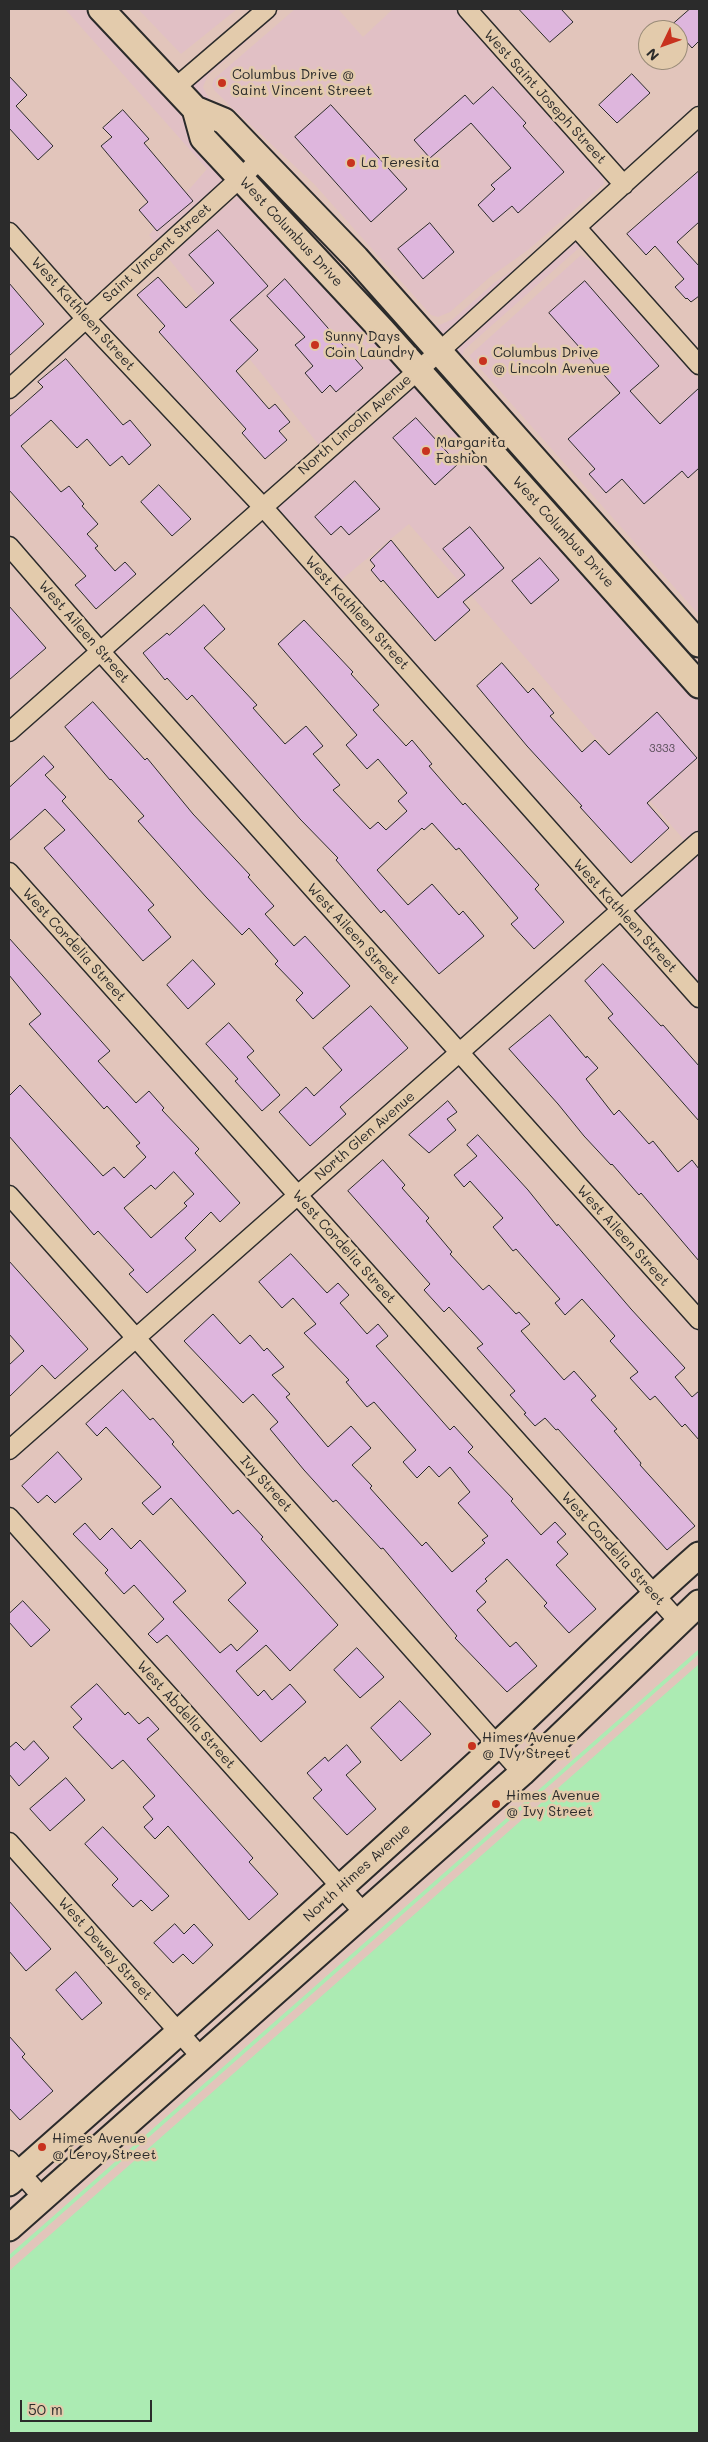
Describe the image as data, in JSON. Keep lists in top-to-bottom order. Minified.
{"streets":{"street":["West Saint Joseph Street","West Columbus Drive","Saint Vincent Street","West Kathleen Street","North Lincoln Avenue","West Aileen Street","West Cordelia Street","North Glen Avenue","Ivy Street","West Abdella Street","North Himes Avenue","West Dewey Street"]},"crossings":[["West Saint Joseph Street","North Lincoln Avenue"],["West Columbus Drive","Saint Vincent Street"],["West Columbus Drive","North Lincoln Avenue"],["Saint Vincent Street","West Kathleen Street"],["West Kathleen Street","North Lincoln Avenue"],["West Kathleen Street","North Glen Avenue"],["North Lincoln Avenue","West Aileen Street"],["West Aileen Street","North Glen Avenue"],["West Cordelia Street","North Glen Avenue"],["West Cordelia Street","North Himes Avenue"],["North Glen Avenue","Ivy Street"],["Ivy Street","North Himes Avenue"],["West Abdella Street","North Himes Avenue"],["North Himes Avenue","West Dewey Street"]],"places":["Columbus Drive @ Saint Vincent Street","La Teresita","Sunny Days Coin Laundry","Columbus Drive @ Lincoln Avenue","Margarita Fashion","Himes Avenue @ IVy Street","Himes Avenue @ Ivy Street","Himes Avenue @ Leroy Street"],"house_numbers":["3333"],"scale_bar":"50 m","north":"bottom left"}
